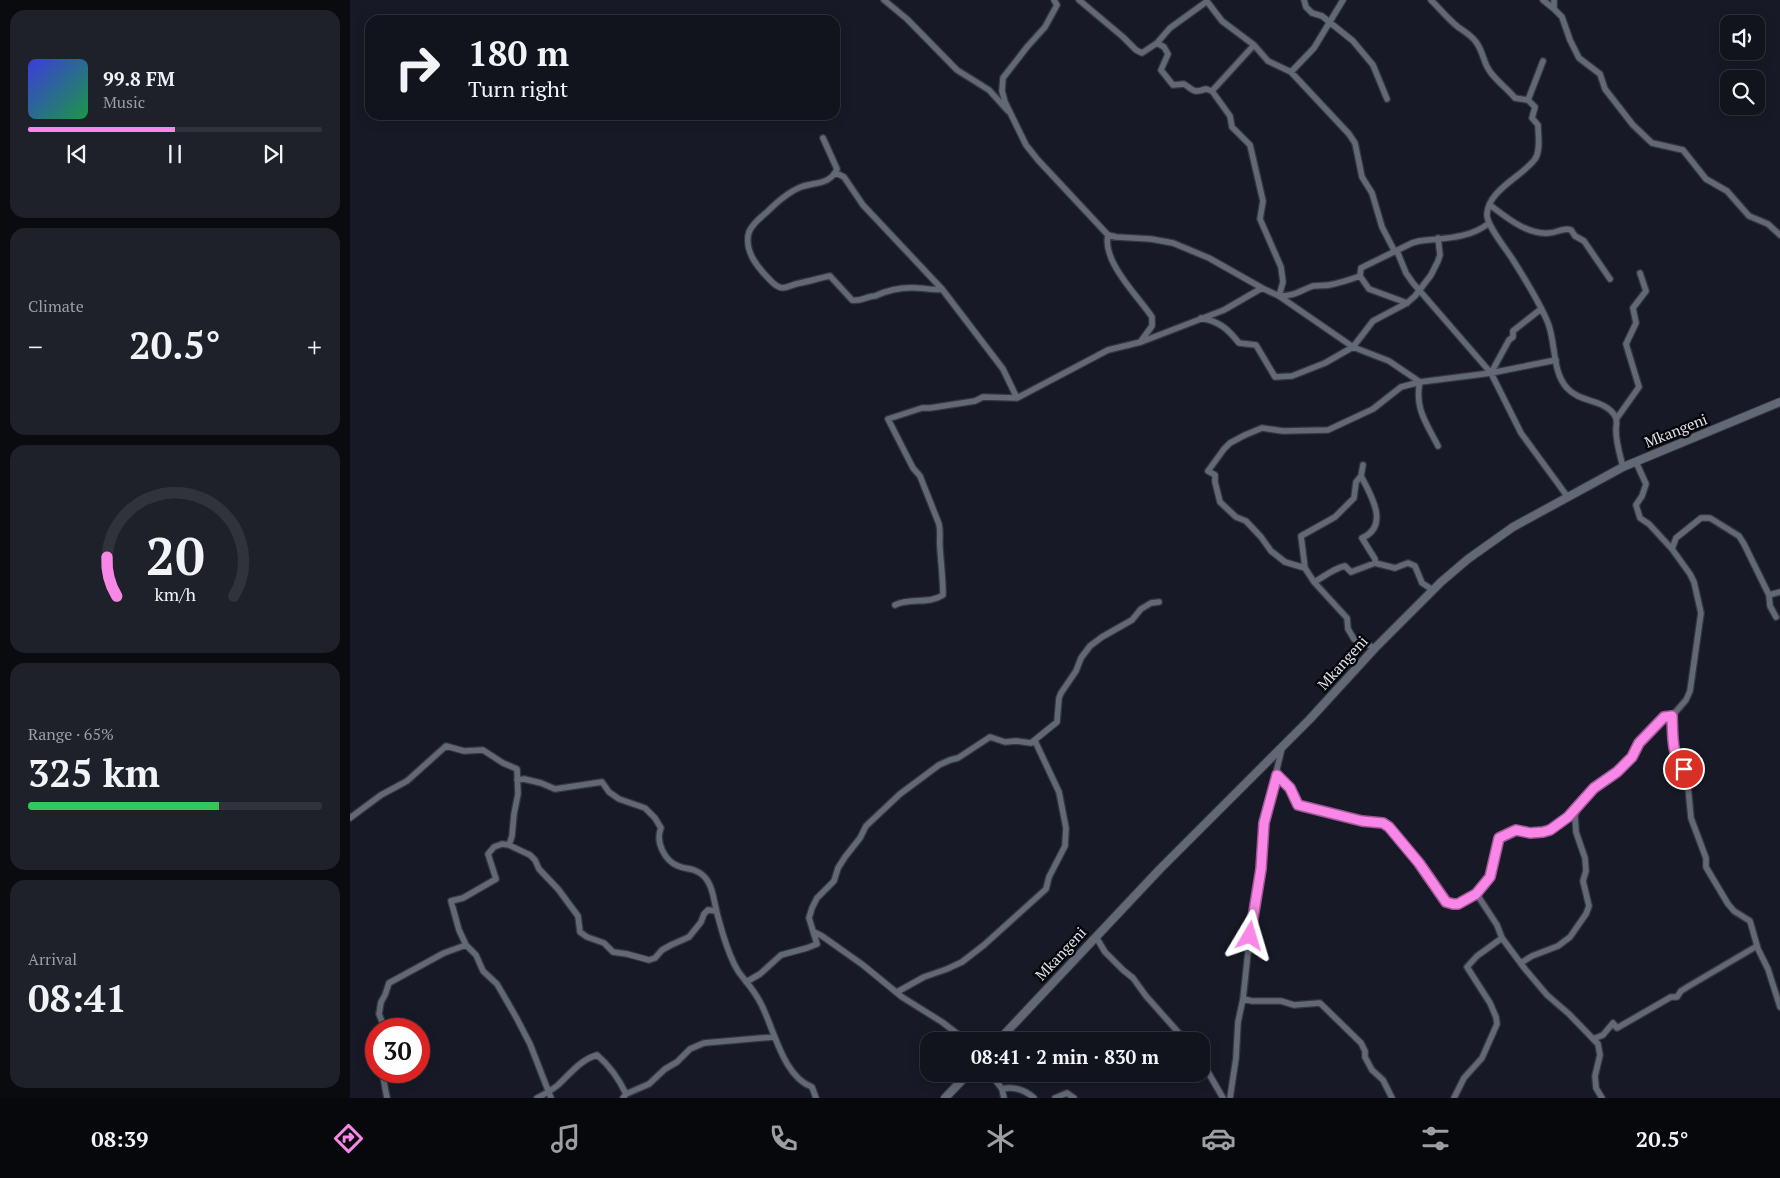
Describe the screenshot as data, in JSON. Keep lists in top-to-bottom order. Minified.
{"streets":{"street":["Mkangeni"]},"page":{"turn":["180 m","Turn right"],"song":["99.8 FM","Music"],"tile":["Climate",["Range · 65%","325 km"],["Arrival","08:41"]],"heat":["−","20.5°","+"],"limit":"30","trip":"08:41 · 2 min · 830 m","tabs":["08:39","20.5°"],"gauge":["20","km/h"]}}
